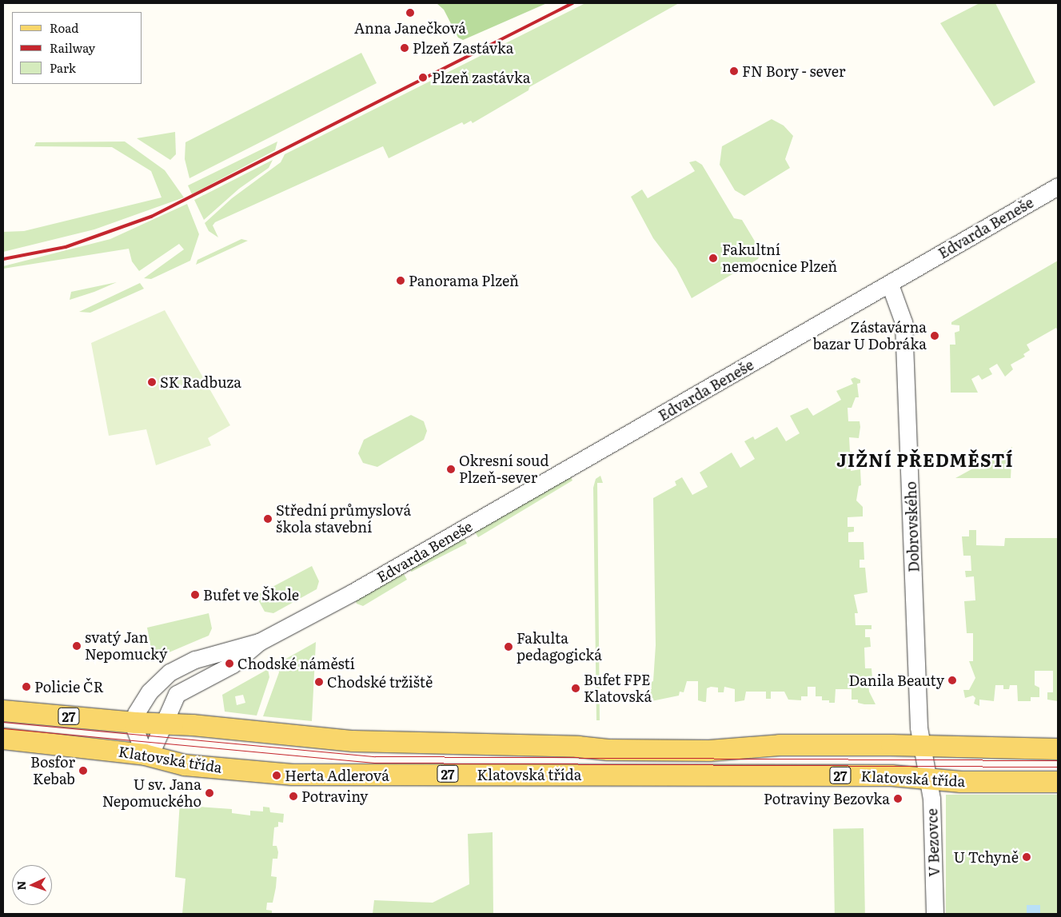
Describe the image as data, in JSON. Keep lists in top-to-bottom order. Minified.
{"streets":{"main road":["27","Klatovská třída"],"street":["Edvarda Beneše","Dobrovského","V Bezovce"]},"crossings":[["Edvarda Beneše","Dobrovského"],["Dobrovského","Klatovská třída"],["Dobrovského","V Bezovce"],["Klatovská třída","V Bezovce"]],"districts":["JIŽNÍ PŘEDMĚSTÍ"],"places":["Anna Janečková","Plzeň Zastávka","FN Bory - sever","Plzeň zastávka","Fakultní nemocnice Plzeň","Panorama Plzeň","Zástavárna bazar U Dobráka","SK Radbuza","Okresní soud Plzeň-sever","Střední průmyslová škola stavební","Bufet ve Škole","svatý Jan Nepomucký","Fakulta pedagogická","Chodské náměstí","Danila Beauty","Chodské tržiště","Policie ČR","Bufet FPE Klatovská","Bosfor Kebab","Herta Adlerová","U sv. Jana Nepomuckého","Potraviny","Potraviny Bezovka","U Tchyně"],"legend":["Road","Railway","Park"],"north":"left"}
